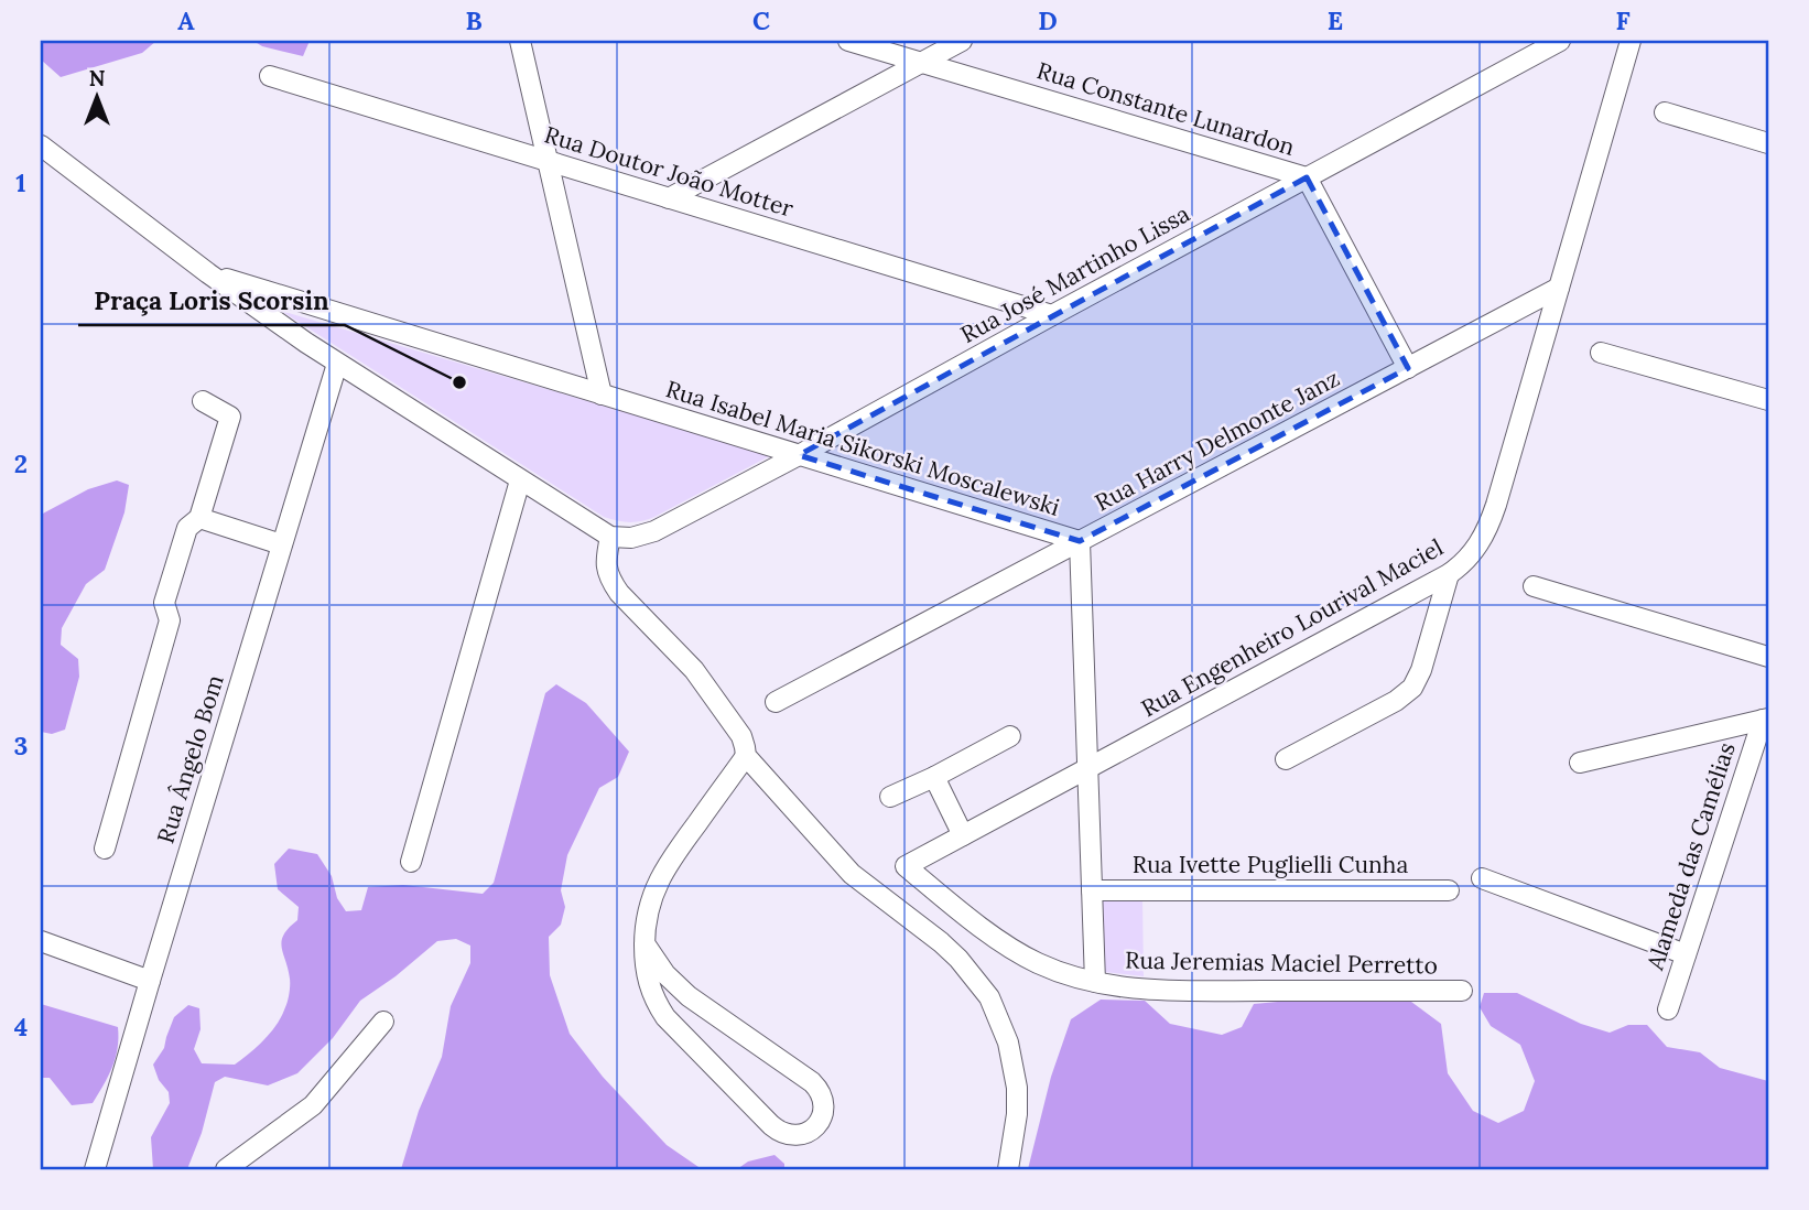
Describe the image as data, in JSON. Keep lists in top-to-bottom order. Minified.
{"streets":{"street":["Rua Constante Lunardon","Rua Doutor João Motter","Rua José Martinho Lissa","Rua Harry Delmonte Janz","Rua Isabel Maria Sikorski Moscalewski","Rua Engenheiro Lourival Maciel","Rua Ângelo Bom","Alameda das Camélias","Rua Ivette Puglielli Cunha","Rua Jeremias Maciel Perretto"]},"crossings":[["Rua Constante Lunardon","Rua José Martinho Lissa"],["Rua Constante Lunardon","Rua Harry Delmonte Janz"],["Rua Doutor João Motter","Rua José Martinho Lissa"],["Rua José Martinho Lissa","Rua Isabel Maria Sikorski Moscalewski"],["Rua Harry Delmonte Janz","Rua Isabel Maria Sikorski Moscalewski"],["Rua Harry Delmonte Janz","Rua Engenheiro Lourival Maciel"],["Rua Isabel Maria Sikorski Moscalewski","Rua Engenheiro Lourival Maciel"],["Rua Isabel Maria Sikorski Moscalewski","Rua Ivette Puglielli Cunha"],["Rua Isabel Maria Sikorski Moscalewski","Rua Jeremias Maciel Perretto"],["Rua Engenheiro Lourival Maciel","Rua Jeremias Maciel Perretto"]],"places":["Praça Loris Scorsin"],"north":"top","grid":{"columns":["A","B","C","D","E","F"],"rows":["1","2","3","4"]}}
